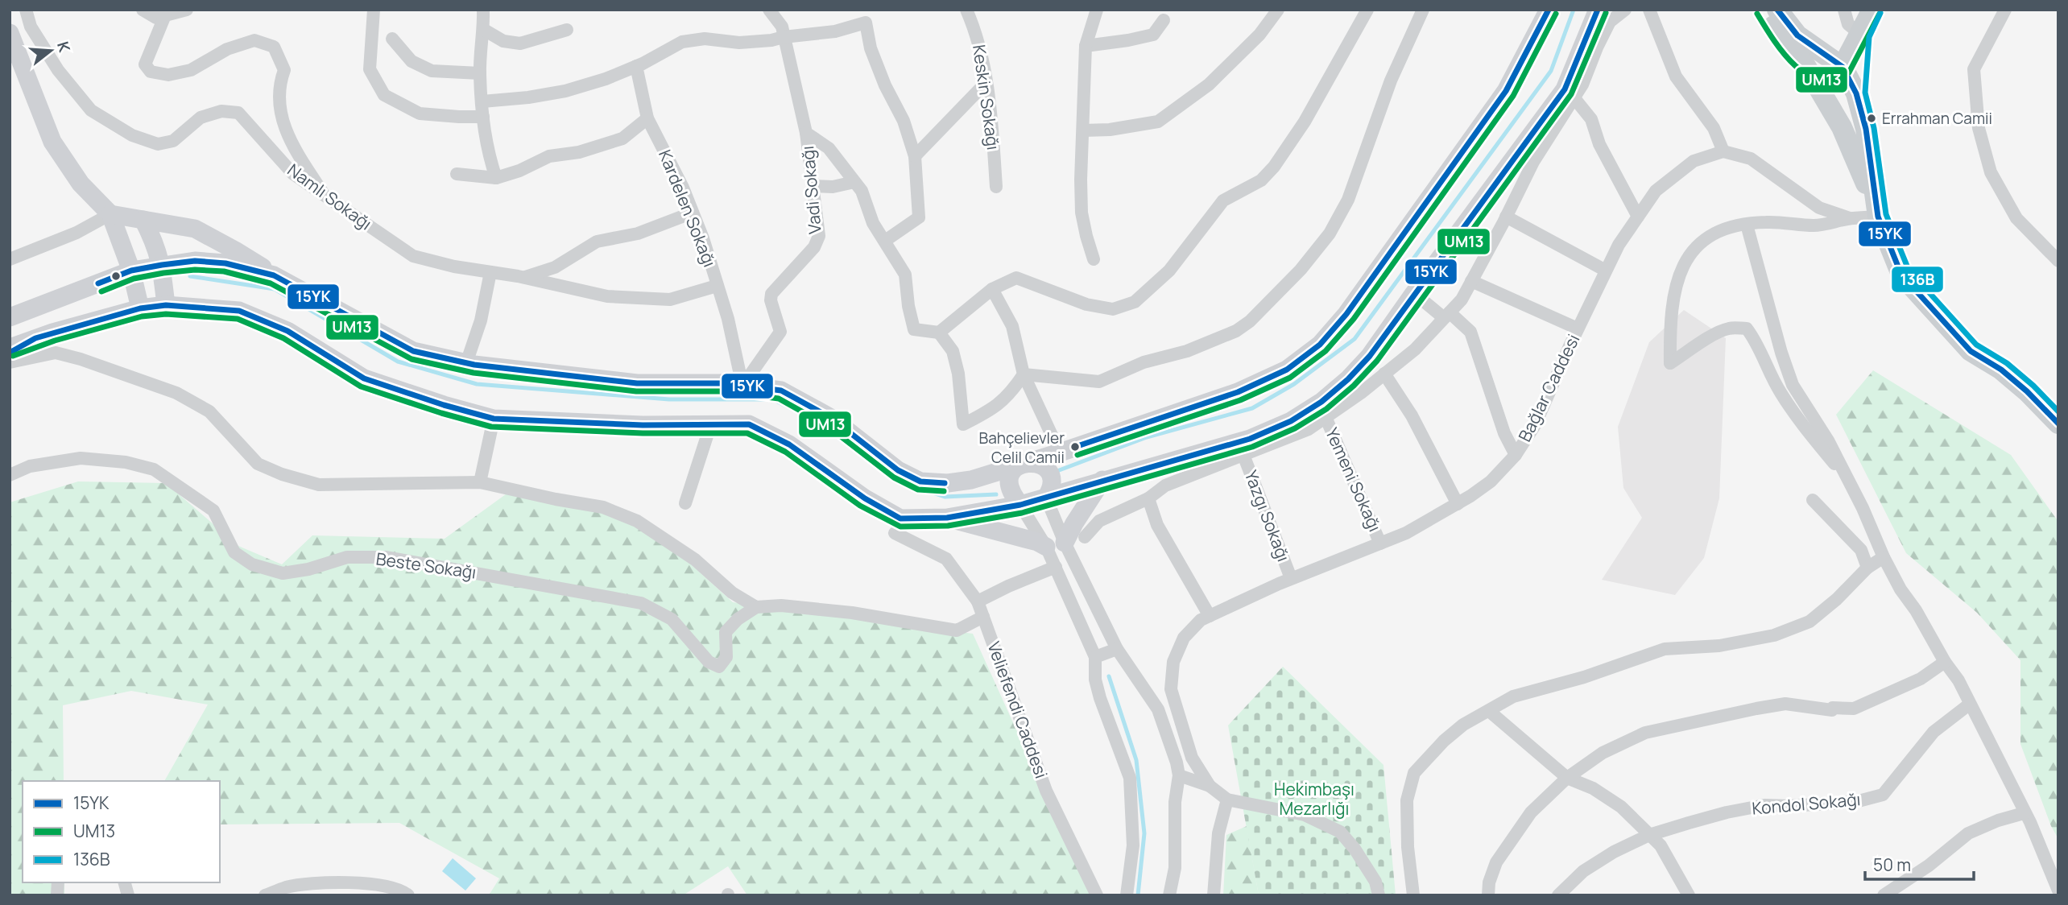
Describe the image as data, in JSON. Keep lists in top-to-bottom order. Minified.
{"streets":{"street":["Keskin Sokağı","Vadi Sokağı","Namlı Sokağı","Kardelen Sokağı","Bağlar Caddesi","Yemeni Sokağı","Yazgı Sokağı","Beste Sokağı","Veliefendi Caddesi","Kondol Sokağı"]},"crossings":[["Vadi Sokağı","Kardelen Sokağı"],["Namlı Sokağı","Kardelen Sokağı"],["Bağlar Caddesi","Yemeni Sokağı"],["Bağlar Caddesi","Yazgı Sokağı"]],"parks":["Hekimbaşı Mezarlığı"],"places":["Errahman Camii","Bahçelievler Celil Camii"],"lines":["transit line 15YK","transit line UM13","transit line 136B"],"legend":["15YK","UM13","136B"],"scale_bar":"50 m","north":"right"}
